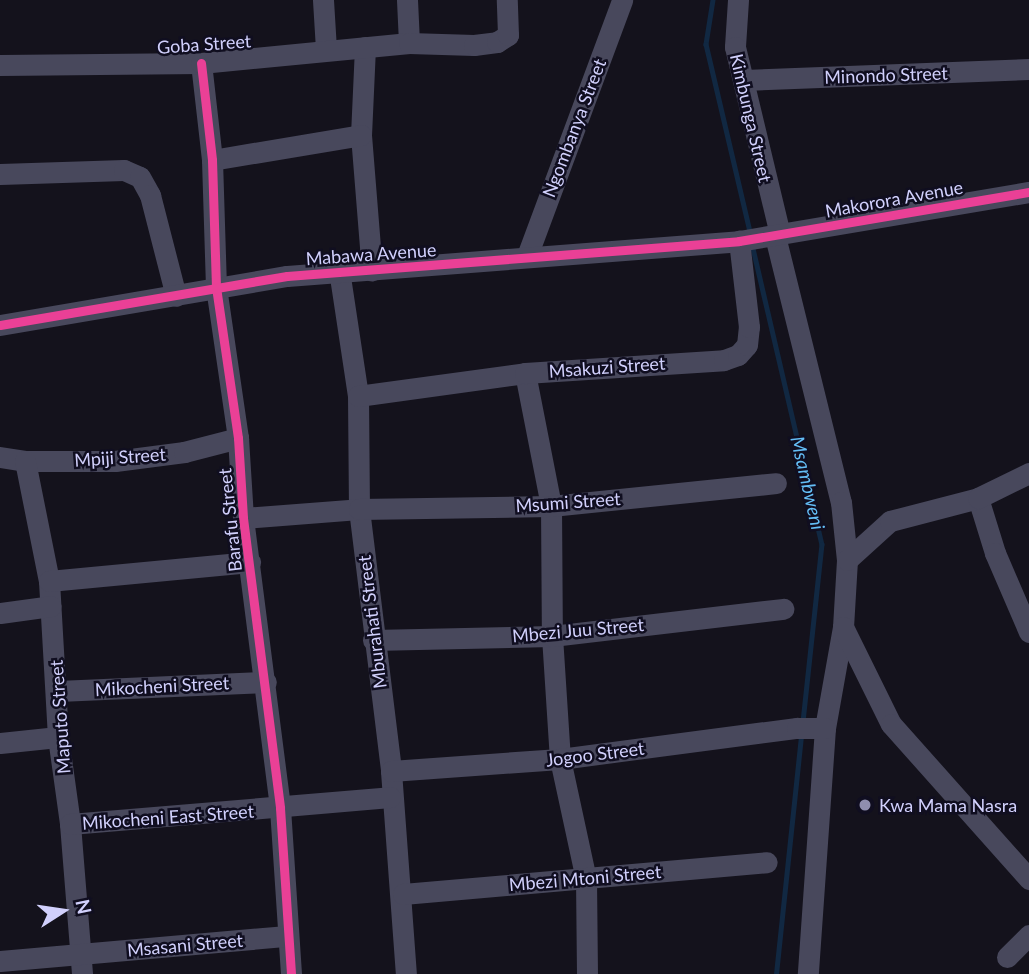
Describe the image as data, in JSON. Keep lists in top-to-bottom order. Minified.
{"streets":{"street":["Goba Street","Minondo Street","Kimbunga Street","Ngombanya Street","Makorora Avenue","Mabawa Avenue","Msakuzi Street","Mpiji Street","Msumi Street","Barafu Street","Mburahati Street","Mbezi Juu Street","Mikocheni Street","Maputo Street","Jogoo Street","Mikocheni East Street","Mbezi Mtoni Street","Msasani Street"]},"crossings":[["Goba Street","Barafu Street"],["Minondo Street","Kimbunga Street"],["Kimbunga Street","Makorora Avenue"],["Kimbunga Street","Mabawa Avenue"],["Kimbunga Street","Msakuzi Street"],["Ngombanya Street","Mabawa Avenue"],["Makorora Avenue","Mabawa Avenue"],["Makorora Avenue","Msakuzi Street"],["Mabawa Avenue","Msakuzi Street"],["Mabawa Avenue","Barafu Street"],["Mabawa Avenue","Mburahati Street"],["Msakuzi Street","Mburahati Street"],["Mpiji Street","Barafu Street"],["Mpiji Street","Maputo Street"],["Msumi Street","Barafu Street"],["Msumi Street","Mburahati Street"],["Barafu Street","Mikocheni Street"],["Barafu Street","Mikocheni East Street"],["Barafu Street","Msasani Street"],["Mburahati Street","Mbezi Juu Street"],["Mburahati Street","Jogoo Street"],["Mburahati Street","Mikocheni East Street"],["Mburahati Street","Mbezi Mtoni Street"],["Mikocheni Street","Maputo Street"],["Maputo Street","Mikocheni East Street"],["Maputo Street","Msasani Street"]],"water":["Msambweni"],"places":["Kwa Mama Nasra"],"north":"right"}
